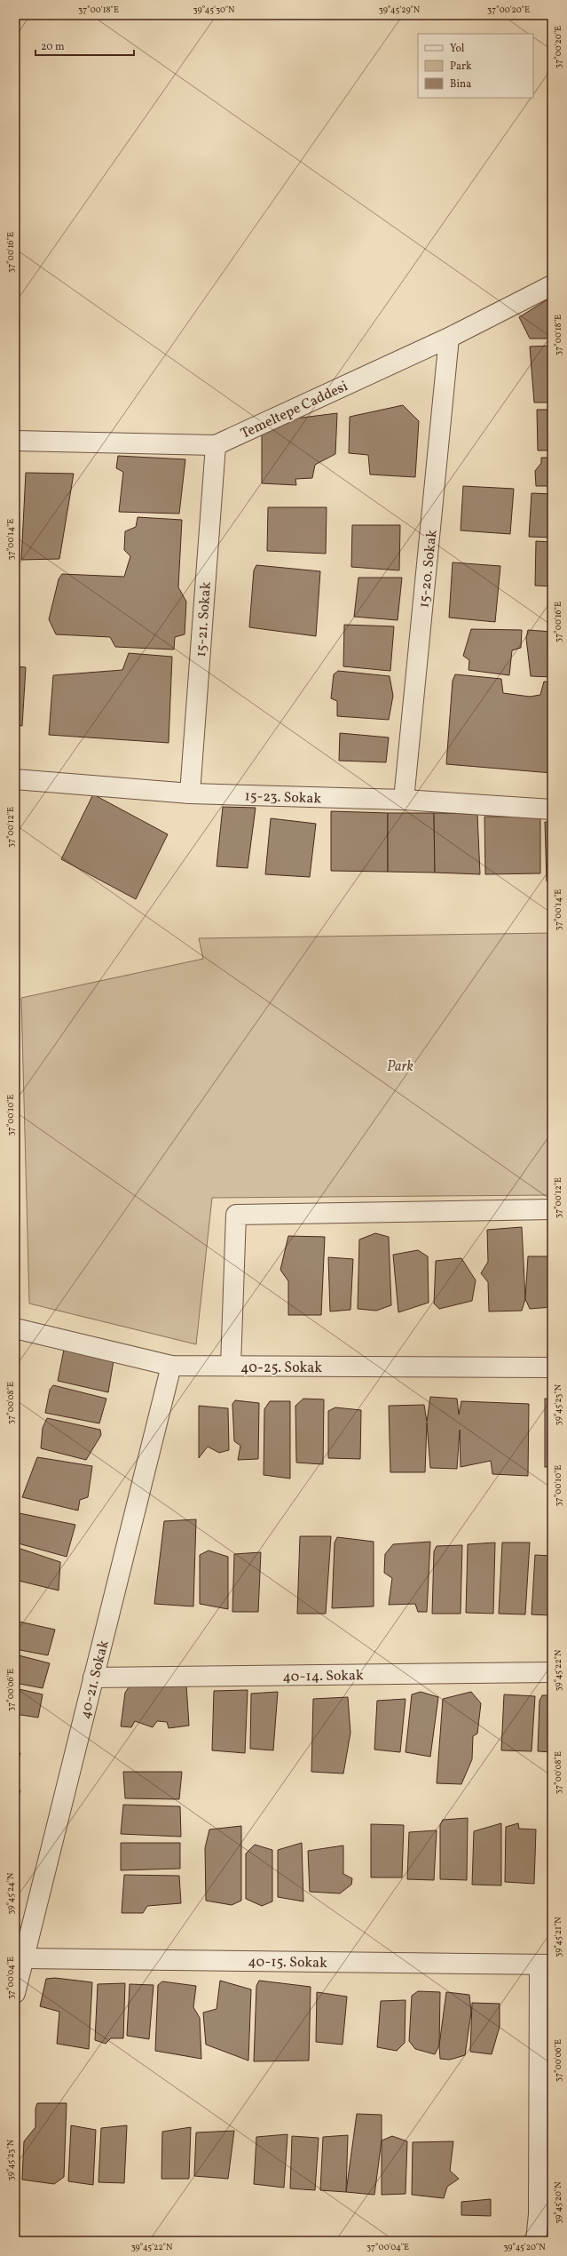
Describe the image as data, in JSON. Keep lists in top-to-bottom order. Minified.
{"streets":{"street":["Temeltepe Caddesi","15-20. Sokak","15-21. Sokak","15-23. Sokak","40-25. Sokak","40-14. Sokak","40-21. Sokak","40-15. Sokak"]},"crossings":[["Temeltepe Caddesi","15-20. Sokak"],["Temeltepe Caddesi","15-21. Sokak"],["15-20. Sokak","15-23. Sokak"],["15-21. Sokak","15-23. Sokak"],["40-25. Sokak","40-21. Sokak"],["40-14. Sokak","40-21. Sokak"],["40-21. Sokak","40-15. Sokak"]],"parks":["Park"],"legend":["Yol","Park","Bina"],"scale_bar":"20 m","coordinates":["37°00'18\"E","39°45'30\"N","39°45'29\"N","37°00'20\"E","37°00'16\"E","37°00'14\"E","37°00'12\"E","37°00'10\"E","37°00'08\"E","39°45'23\"N","39°45'22\"N","37°00'06\"E","39°45'24\"N","39°45'21\"N","37°00'04\"E","39°45'20\"N"]}
